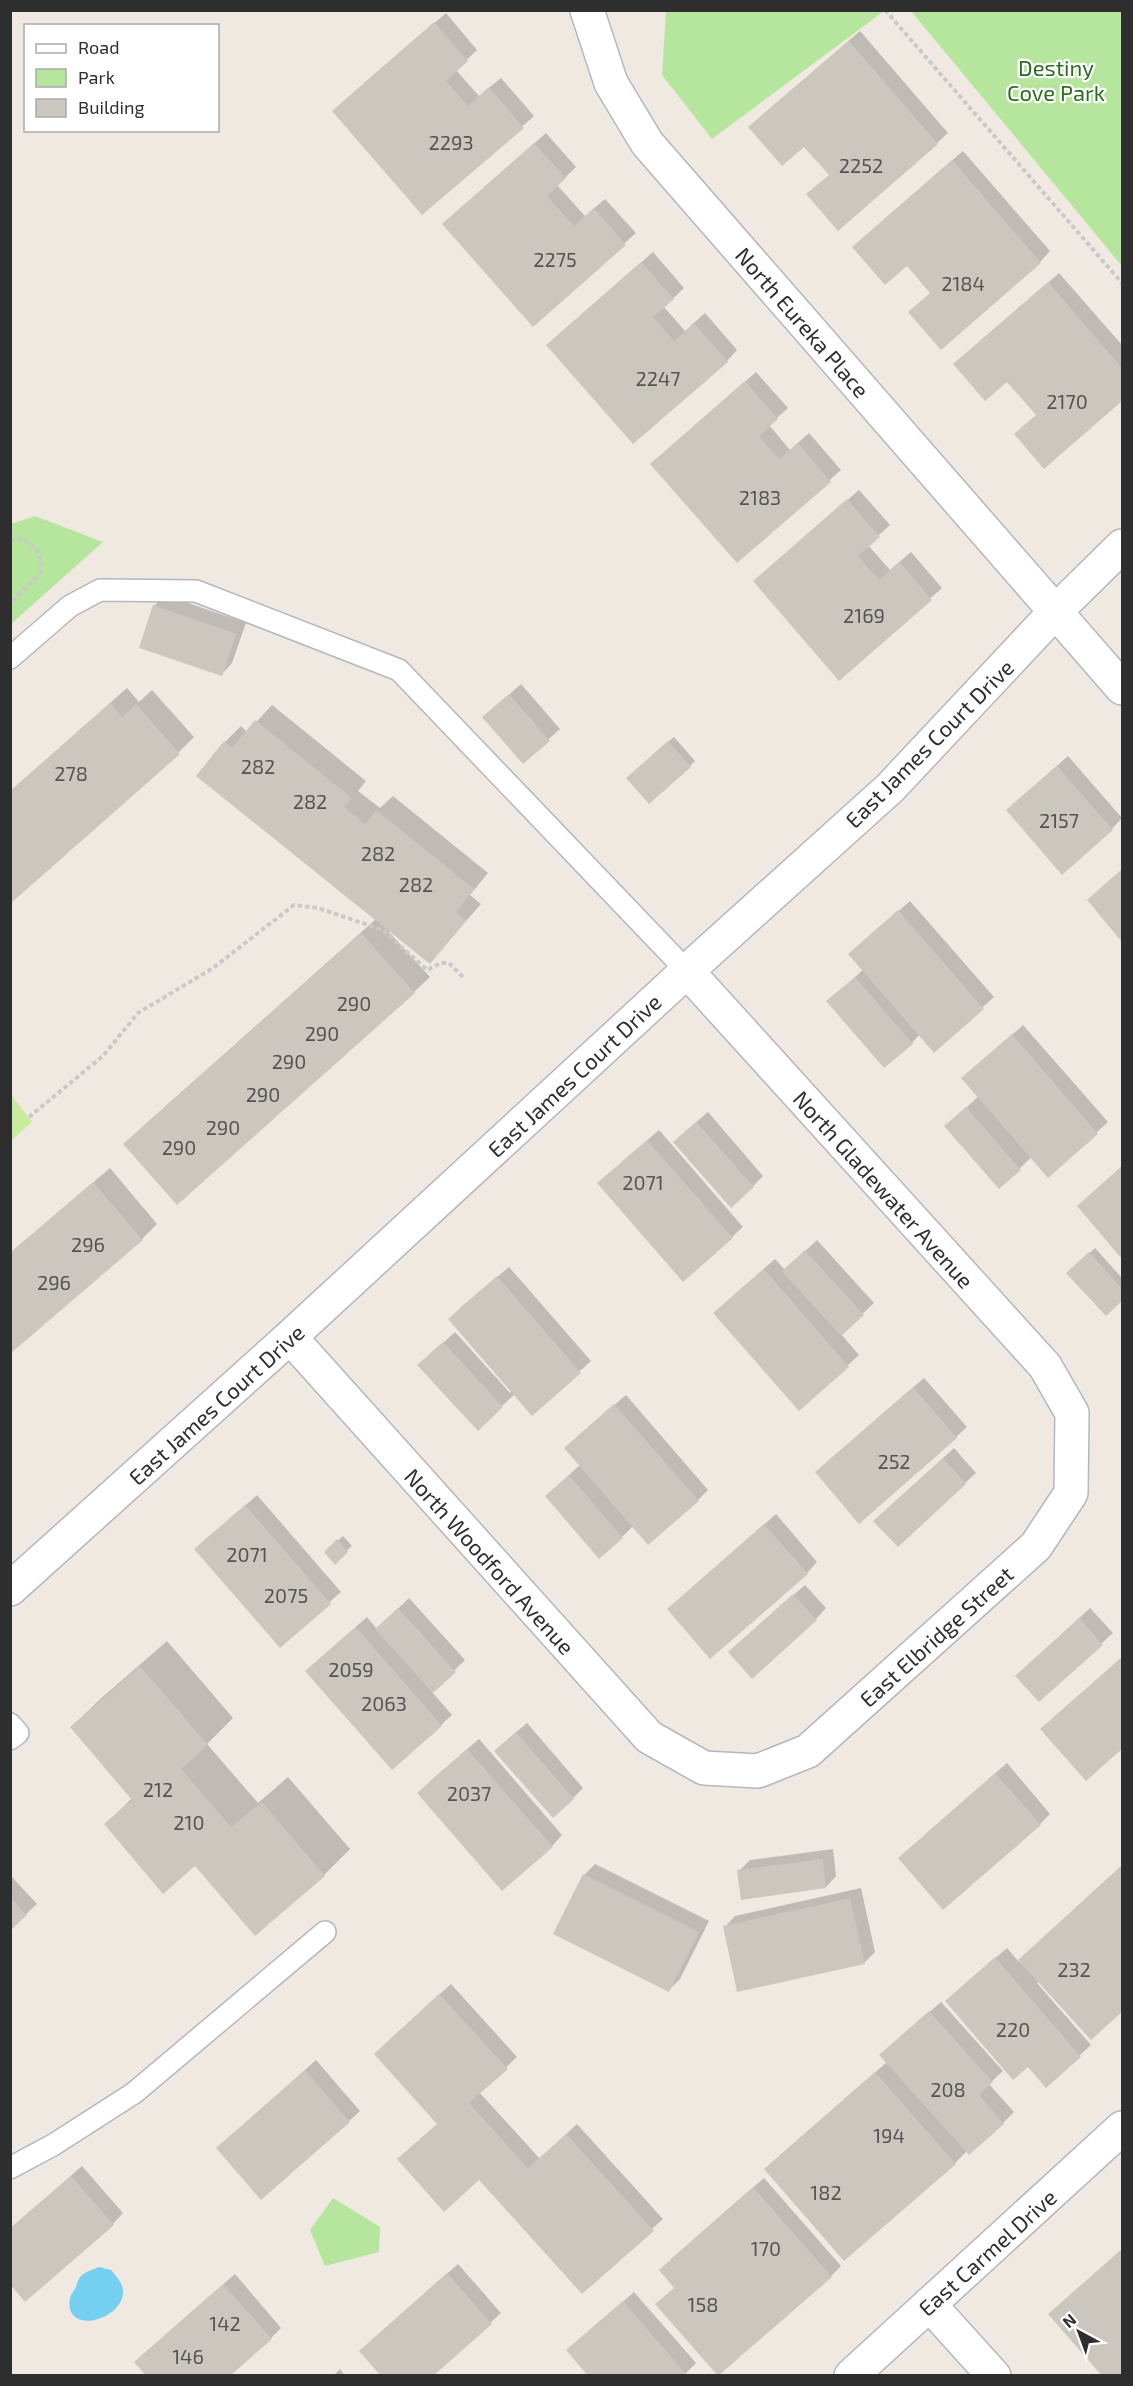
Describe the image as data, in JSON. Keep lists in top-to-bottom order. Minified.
{"streets":{"street":["North Eureka Place","East James Court Drive","North Gladewater Avenue","North Woodford Avenue","East Elbridge Street","East Carmel Drive"]},"crossings":[["North Eureka Place","East James Court Drive"],["East James Court Drive","North Gladewater Avenue"],["East James Court Drive","North Woodford Avenue"],["North Gladewater Avenue","East Elbridge Street"],["North Woodford Avenue","East Elbridge Street"]],"parks":["Destiny Cove Park"],"house_numbers":["2293","2252","2275","2184","2247","2170","2183","2169","282","278","282","2157","282","282","290","290","290","290","290","290","2071","296","296","252","2071","2075","2059","2063","212","2037","210","232","220","208","194","182","170","158","142","146"],"legend":["Road","Park","Building"],"north":"top left"}
